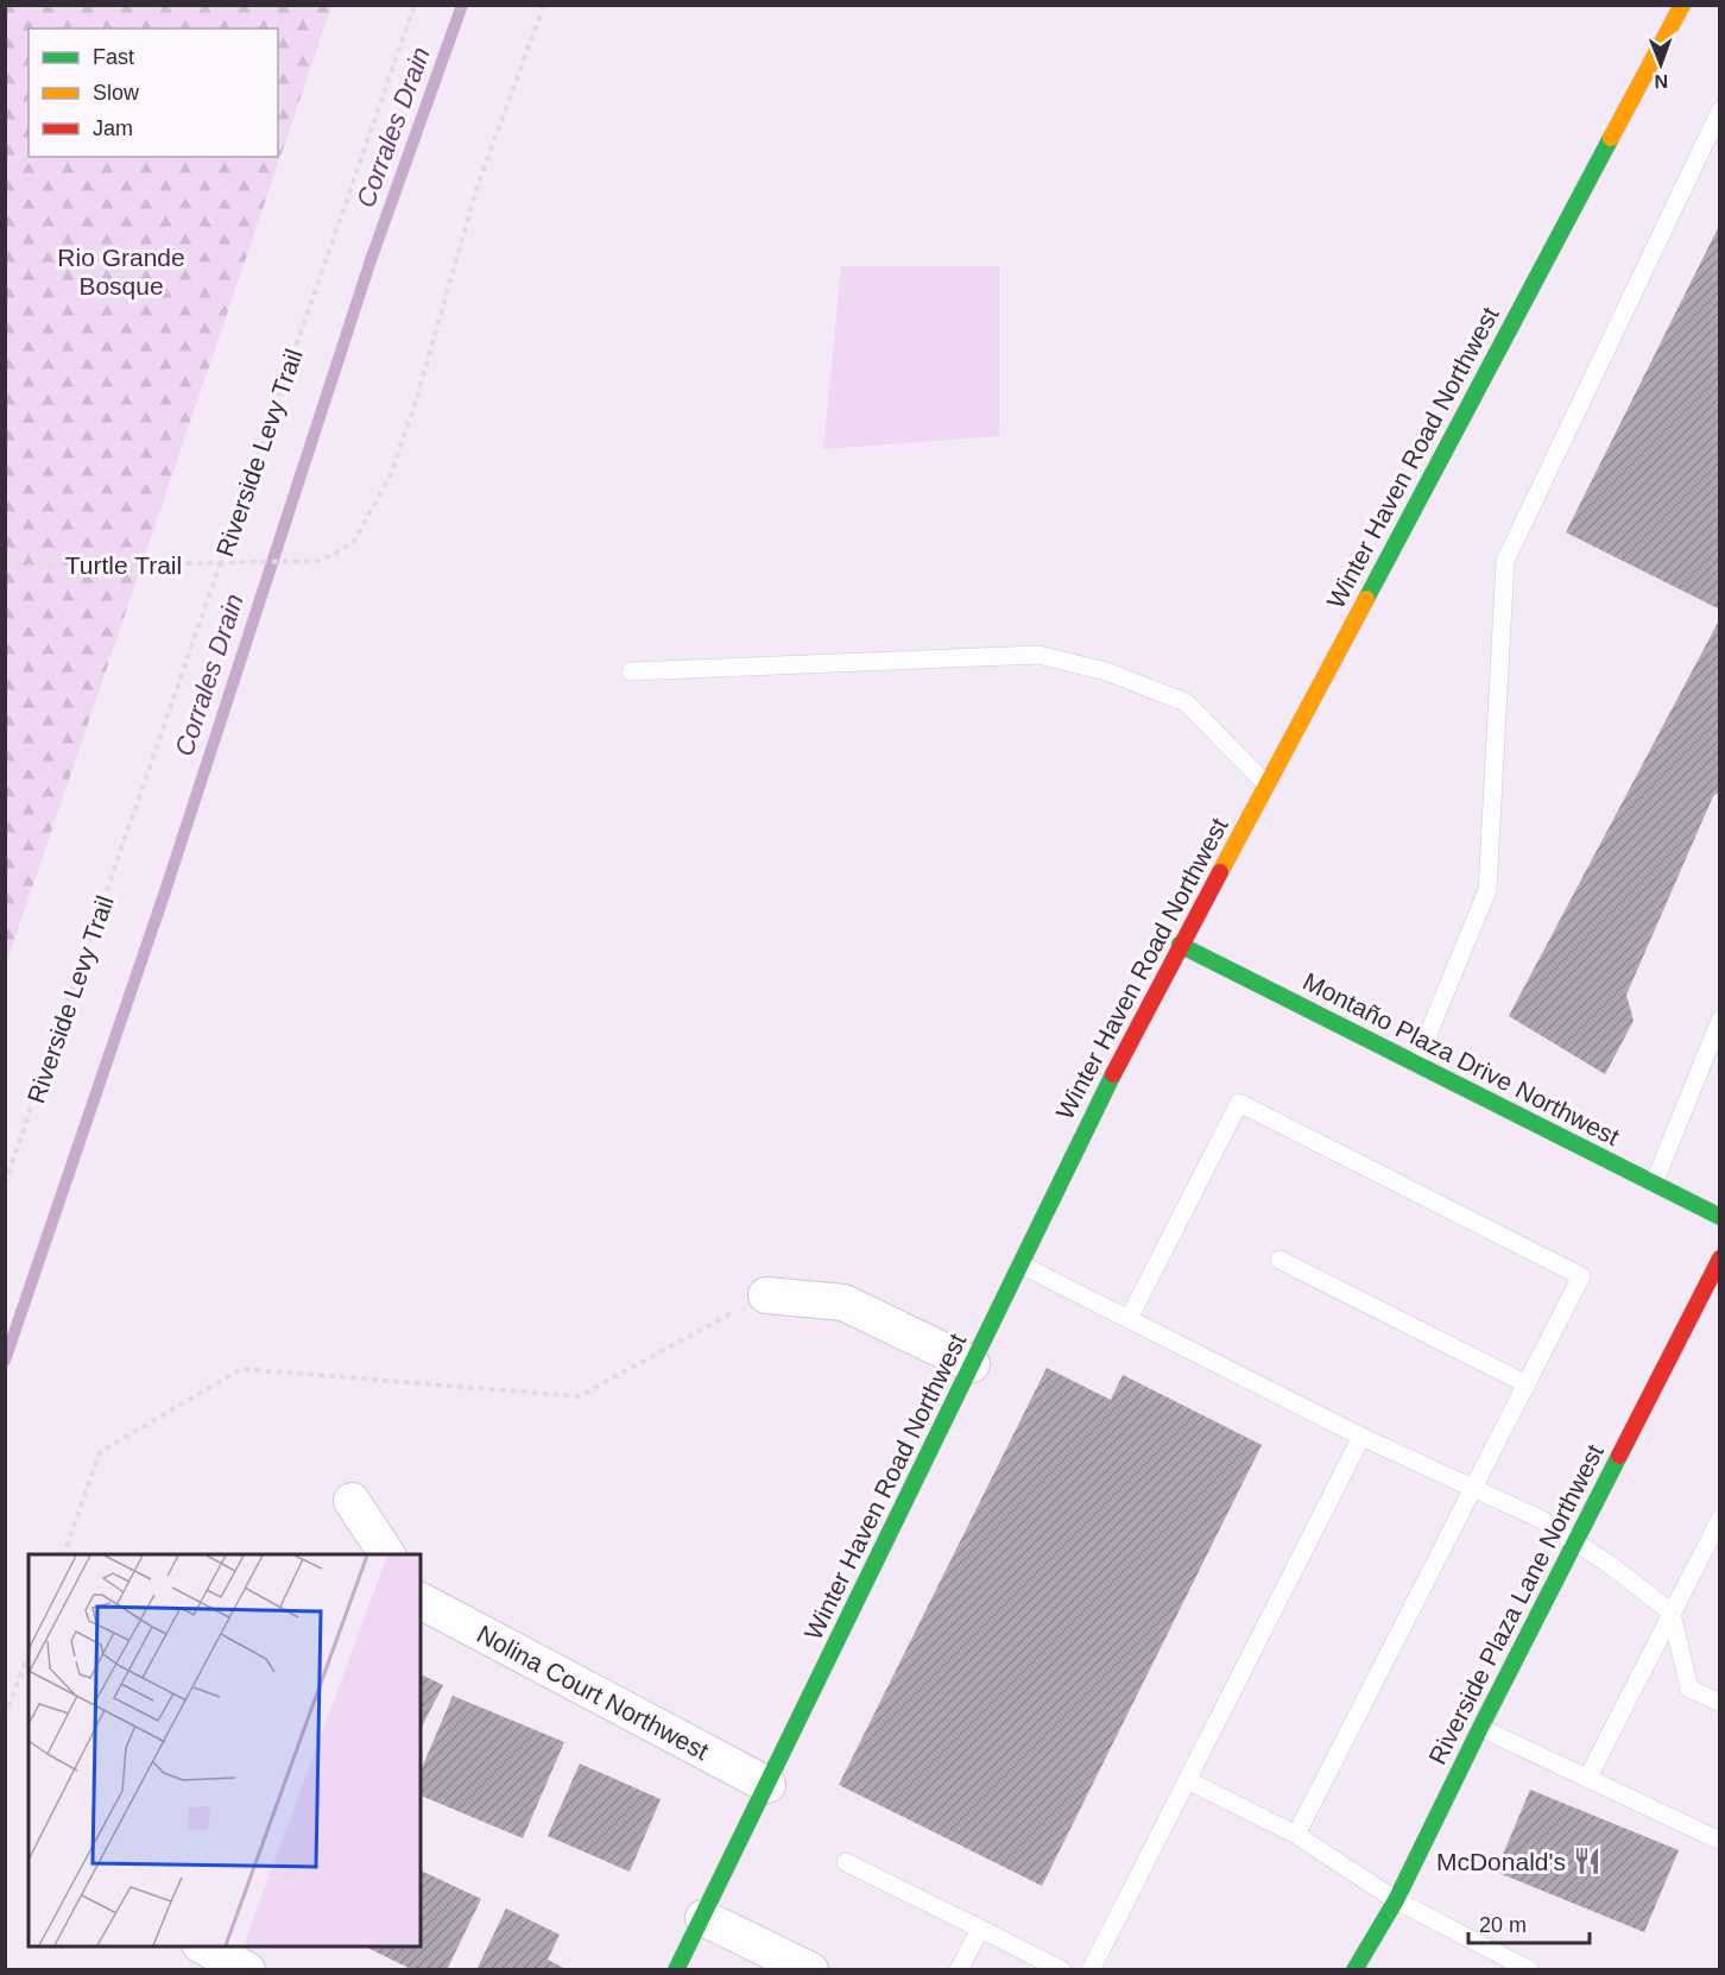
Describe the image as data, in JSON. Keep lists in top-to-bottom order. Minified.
{"streets":{"street":["Winter Haven Road Northwest","Montaño Plaza Drive Northwest","Riverside Plaza Lane Northwest","Nolina Court Northwest"],"path":["Riverside Levy Trail","Turtle Trail"]},"crossings":[["Riverside Levy Trail","Turtle Trail"],["Winter Haven Road Northwest","Montaño Plaza Drive Northwest"],["Winter Haven Road Northwest","Nolina Court Northwest"]],"water":["Corrales Drain"],"parks":["Rio Grande Bosque"],"places":{"restaurant":["McDonald's"]},"legend":["Fast","Slow","Jam"],"scale_bar":"20 m","north":"bottom"}
